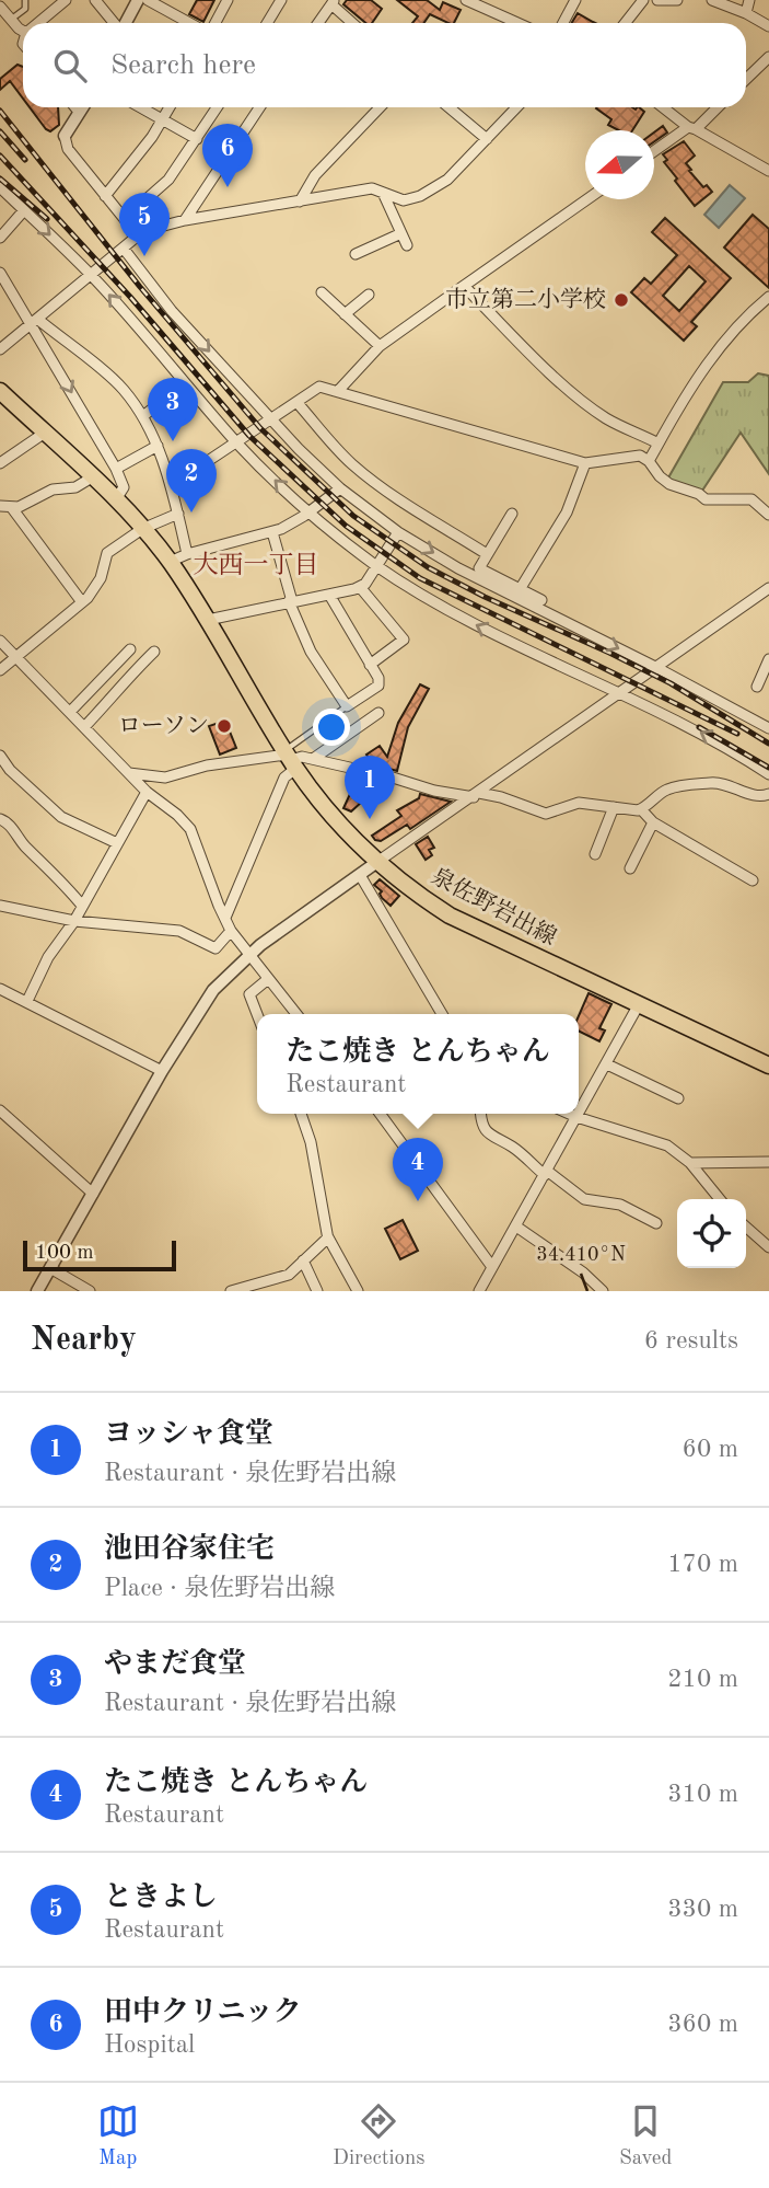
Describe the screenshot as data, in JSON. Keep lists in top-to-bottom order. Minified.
{"streets":{"main road":["泉佐野岩出線"]},"districts":["大西一丁目"],"places":["市立第二小学校","ローソン"],"scale_bar":"100 m","north":"left","page":{"search":"Search here","pins":["6","5","3","2","1","4"],"popup":["たこ焼き とんちゃん","Restaurant"],"scale":"100 m","heading":["Nearby","6 results"],"list":[{"mark":"1","name":"ヨッシャ食堂","note":"Restaurant · 泉佐野岩出線","value":"60 m"},{"mark":"2","name":"池田谷家住宅","note":"Place · 泉佐野岩出線","value":"170 m"},{"mark":"3","name":"やまだ食堂","note":"Restaurant · 泉佐野岩出線","value":"210 m"},{"mark":"4","name":"たこ焼き とんちゃん","note":"Restaurant","value":"310 m"},{"mark":"5","name":"ときよし","note":"Restaurant","value":"330 m"},{"mark":"6","name":"田中クリニック","note":"Hospital","value":"360 m"}],"nav":["Map","Directions","Saved"]},"coordinates":["34.410°N"]}
